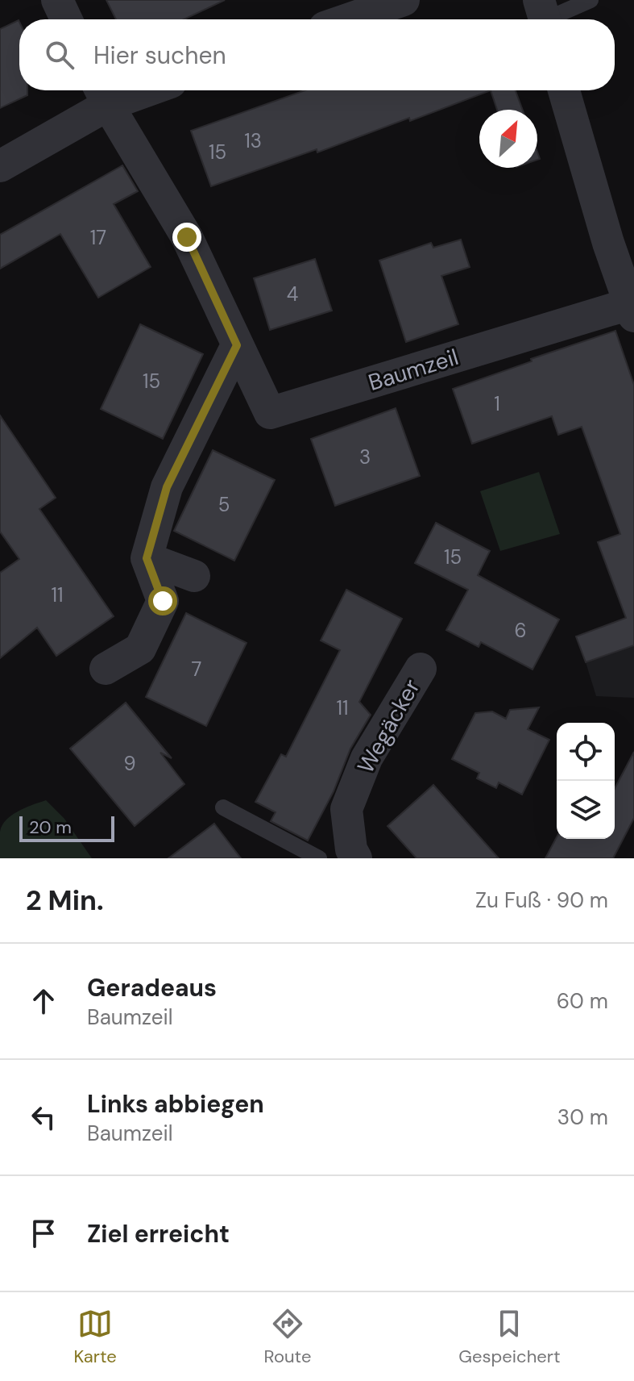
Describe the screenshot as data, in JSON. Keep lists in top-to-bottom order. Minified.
{"streets":{"street":["Baumzeil","Wegäcker"]},"house_numbers":["13","15","17","4","15","1","3","5","15","11","6","7","11","9"],"scale_bar":"20 m","north":"top right","page":{"search":"Hier suchen","scale":"20 m","heading":["2 Min.","Zu Fuß · 90 m"],"list":[["Geradeaus","Baumzeil","60 m"],["Links abbiegen","Baumzeil","30 m"],"Ziel erreicht"],"nav":["Karte","Route","Gespeichert"]}}
